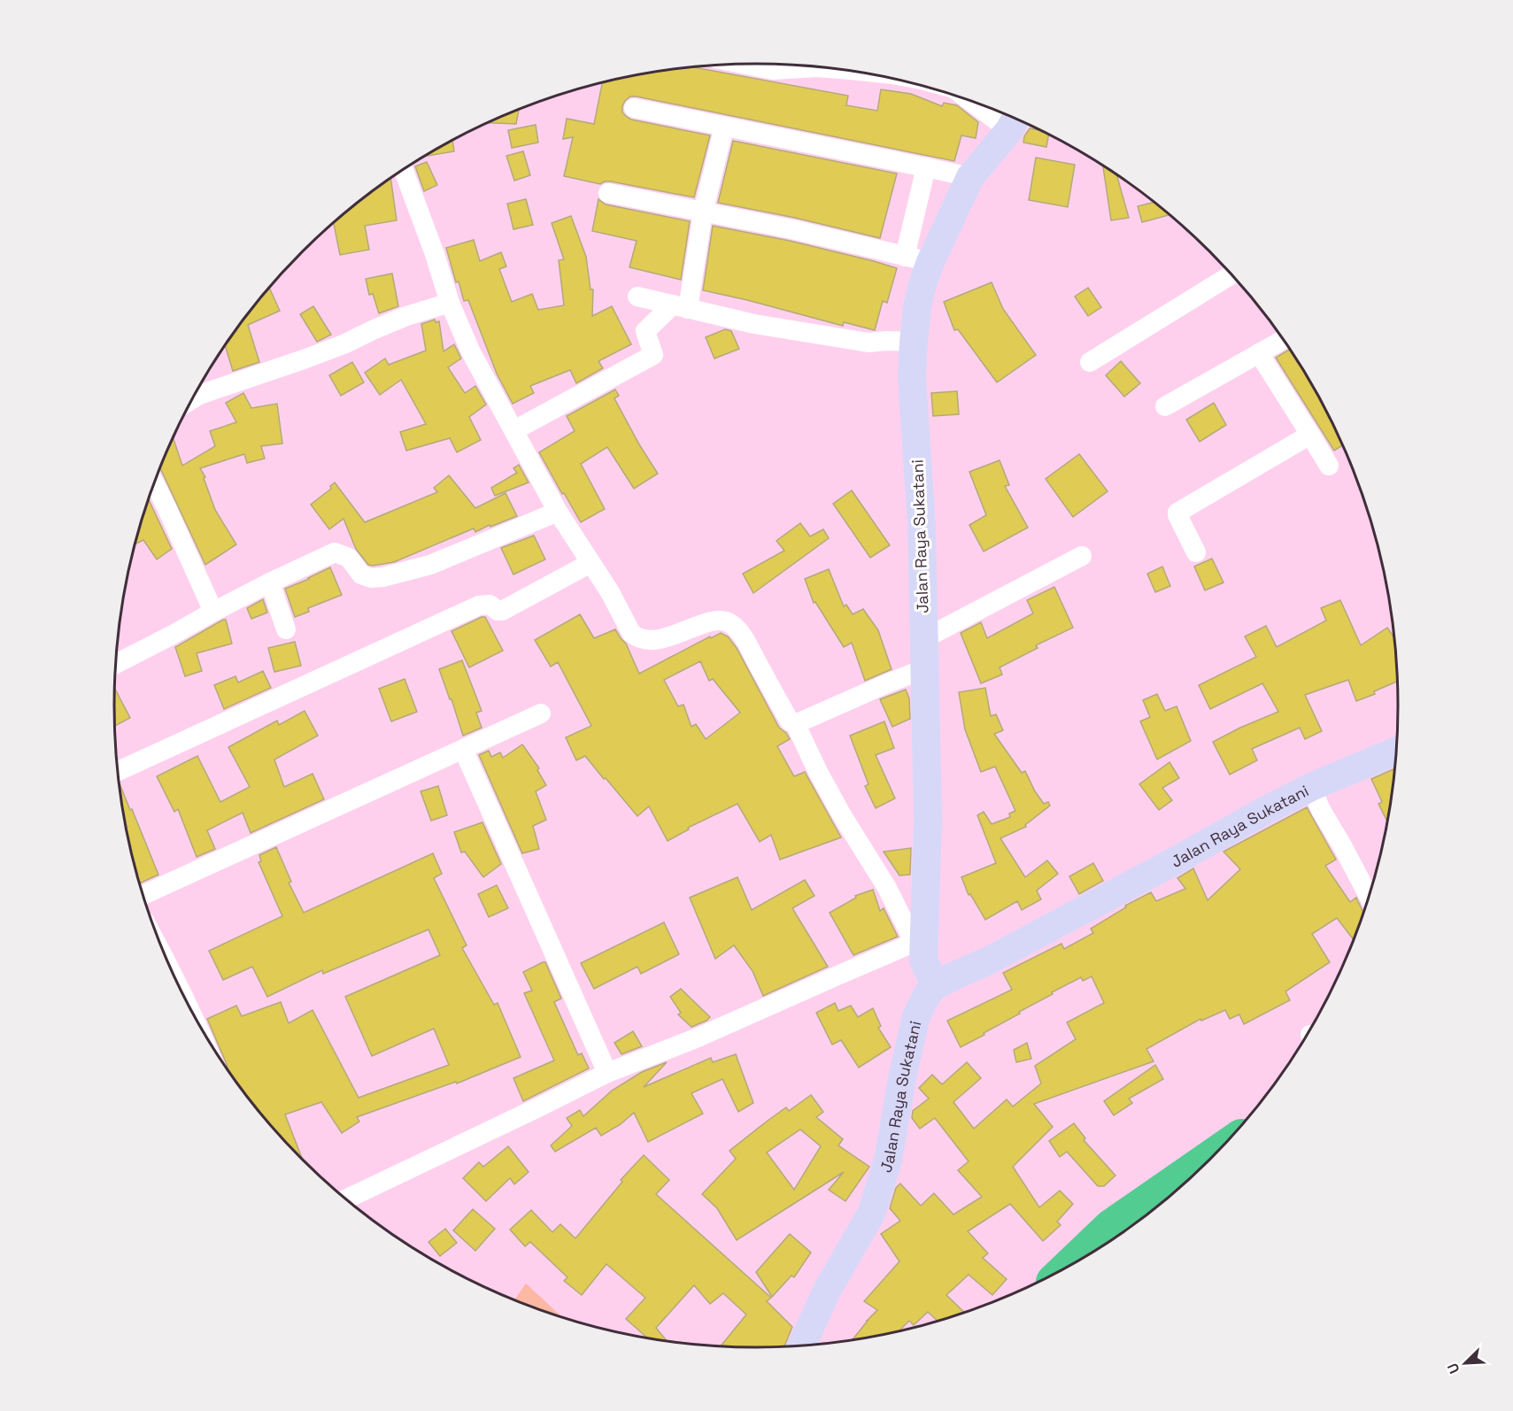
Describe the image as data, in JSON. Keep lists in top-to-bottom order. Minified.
{"streets":{"main road":["Jalan Raya Sukatani"]},"north":"bottom left"}
